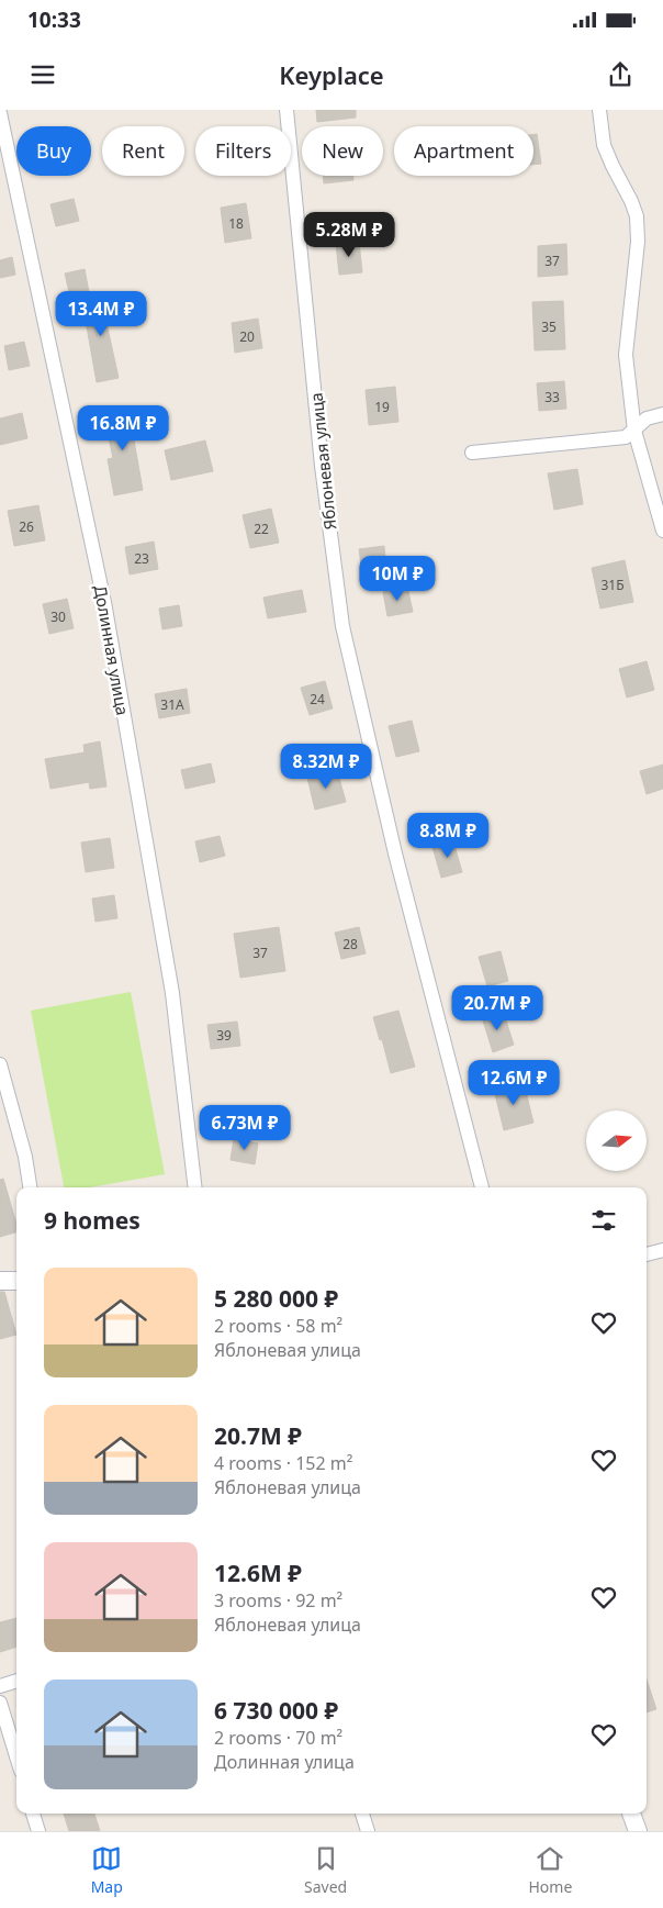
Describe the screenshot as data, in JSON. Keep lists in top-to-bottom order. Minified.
{"streets":{"street":["Яблоневая улица","Долинная улица"]},"house_numbers":["18","37","35","20","33","19","26","22","23","31Б","30","24","31А","28","37","39"],"north":"right","page":{"status":"10:33","header":"Keyplace","chip":["Buy","Rent","Filters","New","Apartment"],"price":["5.28M ₽","13.4M ₽","16.8M ₽","10M ₽","8.32M ₽","8.8M ₽","20.7M ₽","12.6M ₽","6.73M ₽"],"heading":"9 homes","list":[{"name":"5 280 000 ₽","note":"2 rooms · 58 m² · Яблоневая улица"},{"name":"20.7M ₽","note":"4 rooms · 152 m² · Яблоневая улица"},{"name":"12.6M ₽","note":"3 rooms · 92 m² · Яблоневая улица"},{"name":"6 730 000 ₽","note":"2 rooms · 70 m² · Долинная улица"}],"tabs":["Map","Saved","Home"]}}
